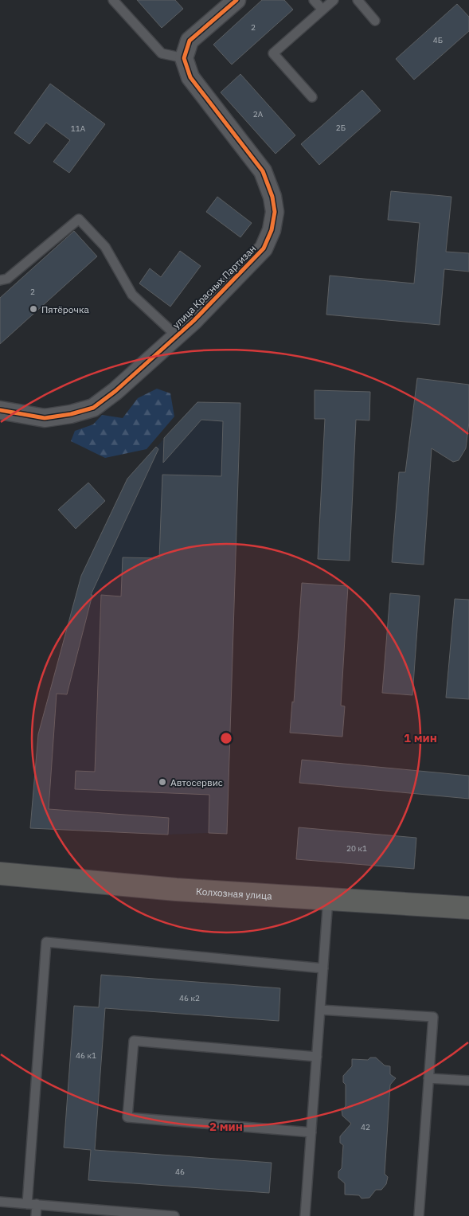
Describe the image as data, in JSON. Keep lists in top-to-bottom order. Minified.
{"streets":{"main road":["Колхозная улица"],"street":["улица Красных Партизан"]},"places":["Пятёрочка","Автосервис"],"house_numbers":["2","4Б","2А","2Б","11А","2","20 к1","46 к2","46 к1","42","46"],"rings":["1 мин","2 мин"]}
